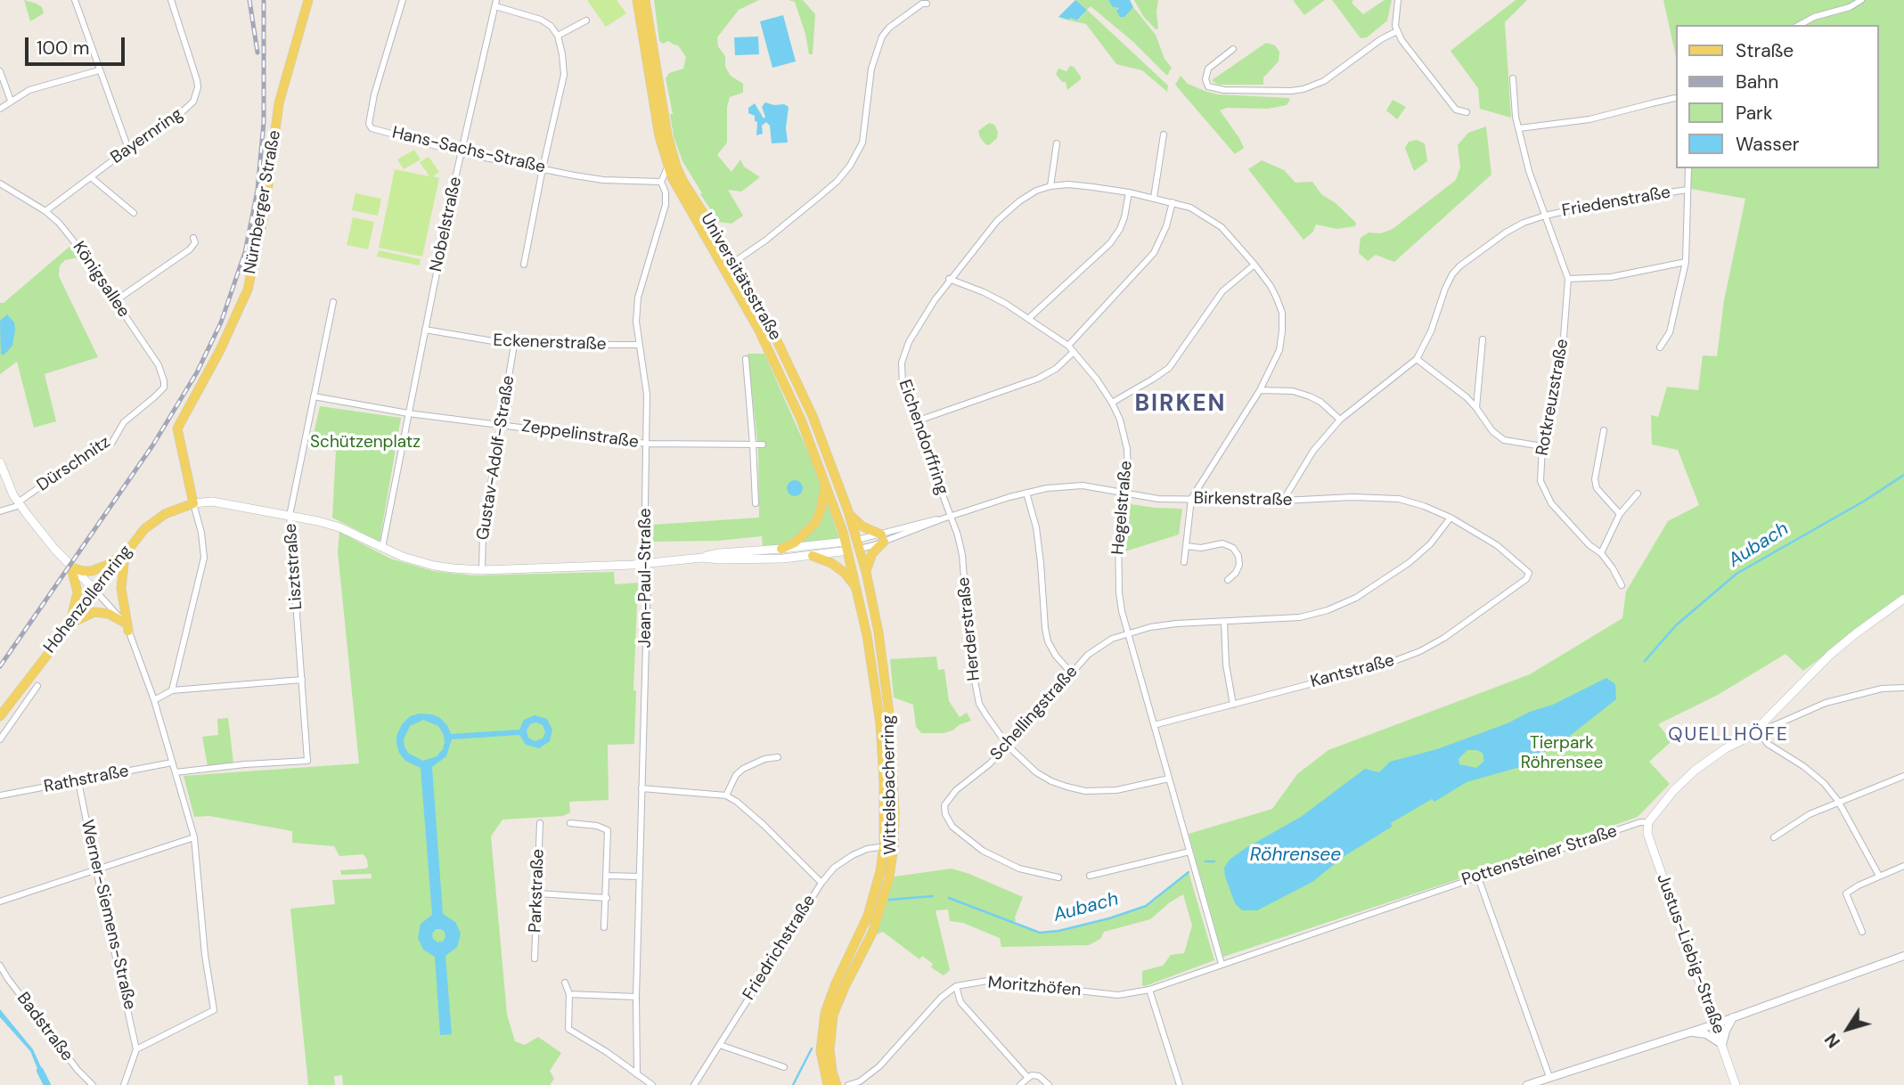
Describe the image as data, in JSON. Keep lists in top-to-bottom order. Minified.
{"streets":{"main road":["Nürnberger Straße","Universitätsstraße","Hohenzollernring","Wittelsbacherring","Justus-Liebig-Straße"],"street":["Bayernring","Hans-Sachs-Straße","Friedenstraße","Nobelstraße","Königsallee","Eckenerstraße","Rotkreuzstraße","Zeppelinstraße","Eichendorffring","Gustav-Adolf-Straße","Dürschnitz","Birkenstraße","Hegelstraße","Lisztstraße","Jean-Paul-Straße","Herderstraße","Kantstraße","Schellingstraße","Rathstraße","Pottensteiner Straße","Parkstraße","Werner-Siemens-Straße","Friedrichstraße","Moritzhöfen","Badstraße"]},"crossings":[["Bayernring","Königsallee"],["Hans-Sachs-Straße","Nobelstraße"],["Hans-Sachs-Straße","Jean-Paul-Straße"],["Nürnberger Straße","Hohenzollernring"],["Friedenstraße","Rotkreuzstraße"],["Friedenstraße","Birkenstraße"],["Nobelstraße","Eckenerstraße"],["Nobelstraße","Zeppelinstraße"],["Universitätsstraße","Birkenstraße"],["Universitätsstraße","Jean-Paul-Straße"],["Universitätsstraße","Wittelsbacherring"],["Königsallee","Dürschnitz"],["Eckenerstraße","Gustav-Adolf-Straße"],["Eckenerstraße","Jean-Paul-Straße"],["Zeppelinstraße","Gustav-Adolf-Straße"],["Zeppelinstraße","Jean-Paul-Straße"],["Eichendorffring","Birkenstraße"],["Eichendorffring","Hegelstraße"],["Eichendorffring","Herderstraße"],["Birkenstraße","Hegelstraße"],["Birkenstraße","Herderstraße"],["Birkenstraße","Kantstraße"],["Birkenstraße","Schellingstraße"],["Birkenstraße","Wittelsbacherring"],["Hegelstraße","Herderstraße"],["Hegelstraße","Kantstraße"],["Hegelstraße","Schellingstraße"],["Hegelstraße","Pottensteiner Straße"],["Herderstraße","Schellingstraße"],["Rathstraße","Werner-Siemens-Straße"],["Wittelsbacherring","Friedrichstraße"],["Pottensteiner Straße","Justus-Liebig-Straße"],["Pottensteiner Straße","Moritzhöfen"]],"districts":["BIRKEN","QUELLHÖFE"],"water":["Aubach","Röhrensee"],"parks":["Schützenplatz","Tierpark Röhrensee"],"legend":["Straße","Bahn","Park","Wasser"],"scale_bar":"100 m","north":"bottom left"}
